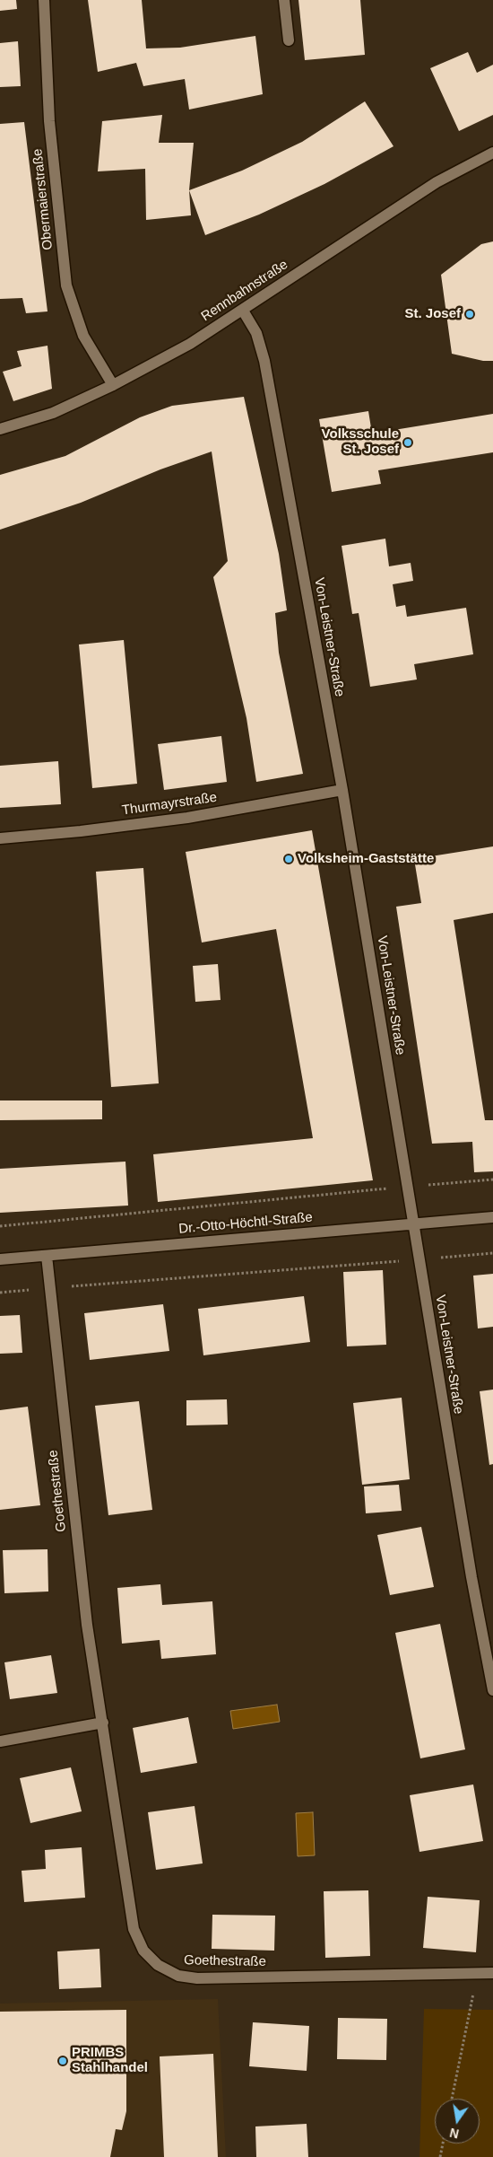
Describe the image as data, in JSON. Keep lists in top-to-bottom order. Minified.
{"streets":{"street":["Obermaierstraße","Rennbahnstraße","Von-Leistner-Straße","Thurmayrstraße","Dr.-Otto-Höchtl-Straße","Goethestraße"]},"crossings":[["Obermaierstraße","Rennbahnstraße"],["Rennbahnstraße","Von-Leistner-Straße"],["Von-Leistner-Straße","Thurmayrstraße"],["Von-Leistner-Straße","Dr.-Otto-Höchtl-Straße"],["Dr.-Otto-Höchtl-Straße","Goethestraße"]],"places":["St. Josef","Volksschule St. Josef","Volksheim-Gaststätte","PRIMBS Stahlhandel"],"north":"bottom"}
